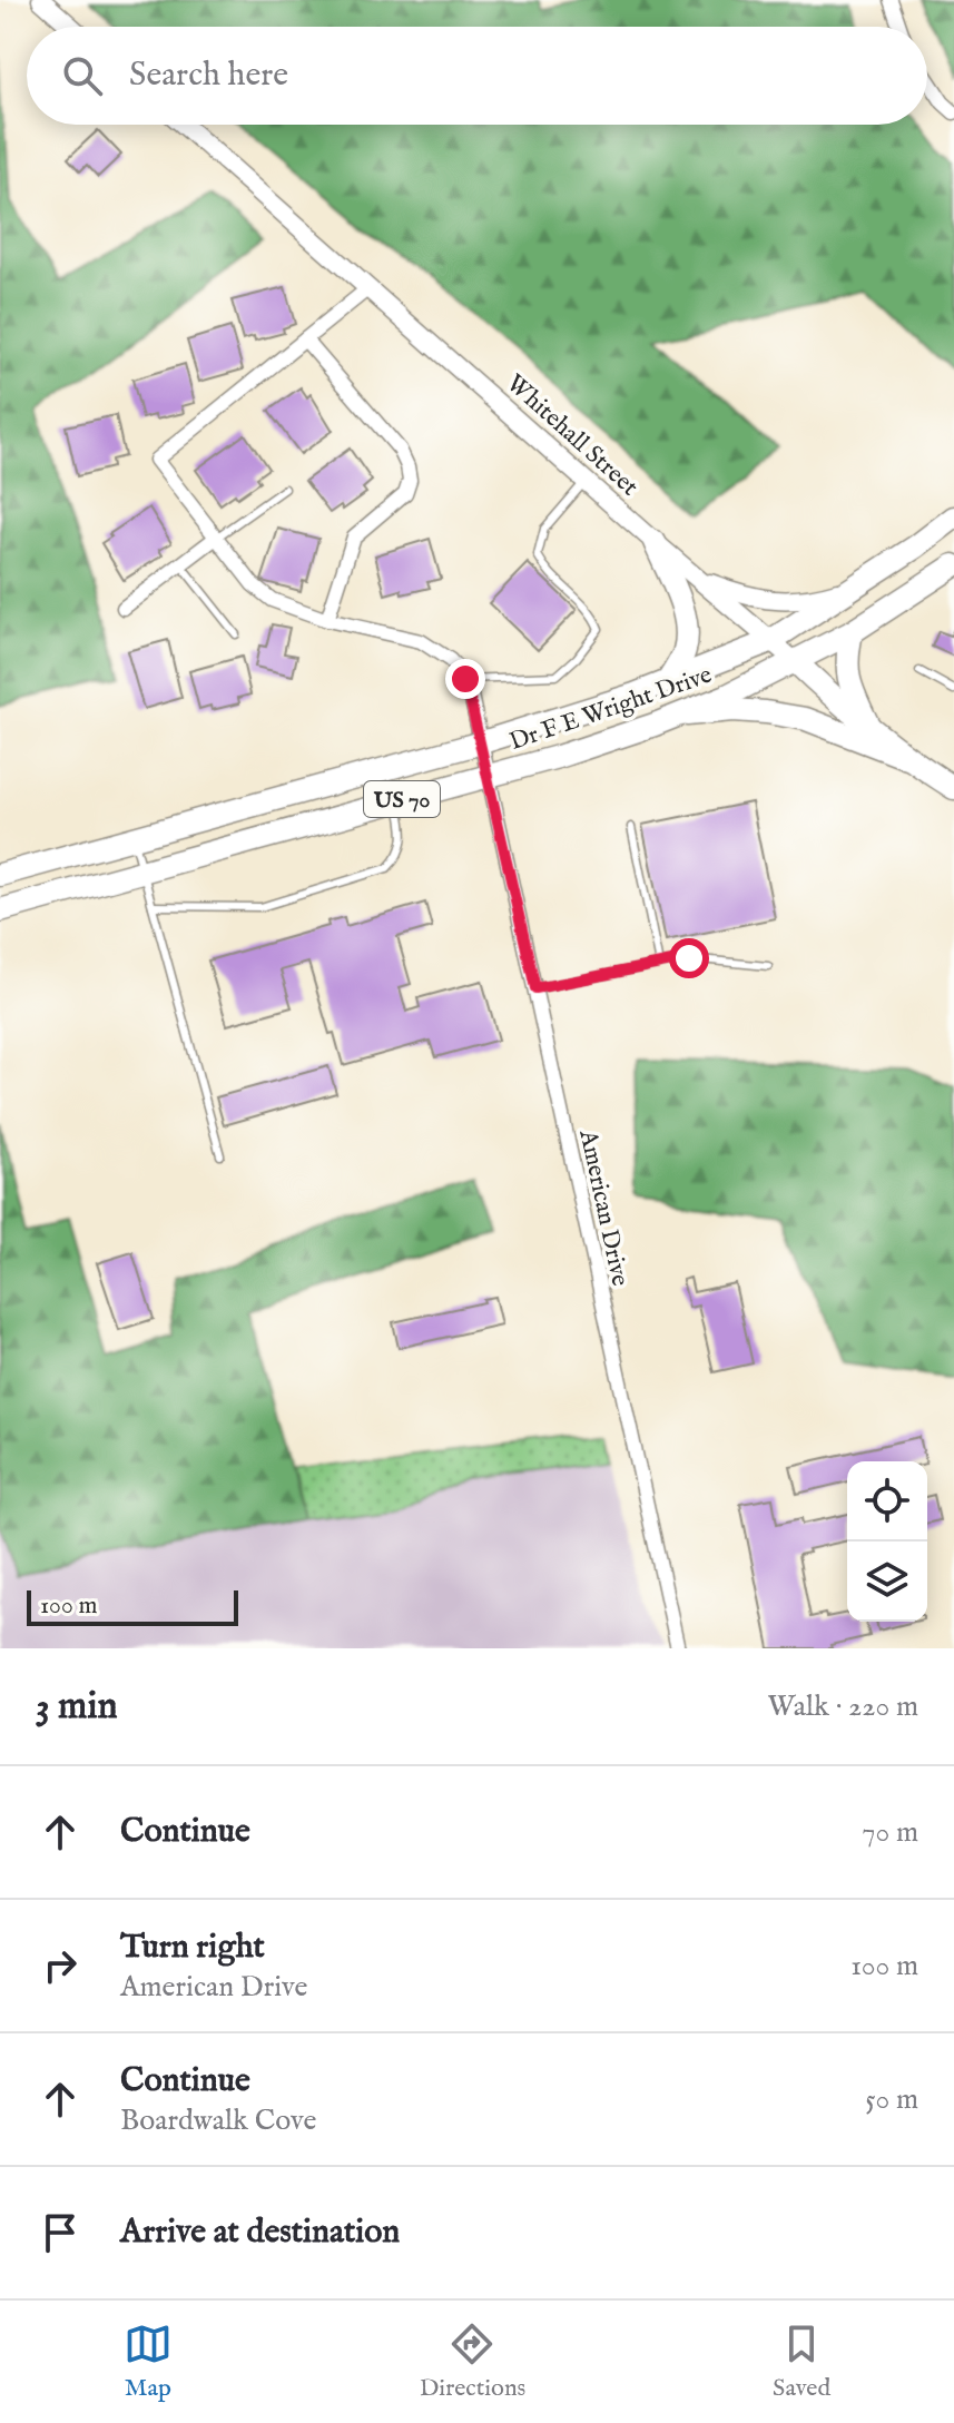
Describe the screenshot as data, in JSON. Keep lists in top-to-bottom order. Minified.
{"streets":{"main road":["Whitehall Street","Dr F E Wright Drive","US 70"],"street":["American Drive"]},"crossings":[["Whitehall Street","Dr F E Wright Drive"],["Whitehall Street","US 70"],["Dr F E Wright Drive","American Drive"],["US 70","American Drive"]],"scale_bar":"100 m","page":{"search":"Search here","scale":"100 m","heading":["3 min","Walk · 220 m"],"list":[["Continue","70 m"],["Turn right","American Drive","100 m"],["Continue","Boardwalk Cove","50 m"],"Arrive at destination"],"nav":["Map","Directions","Saved"]}}
